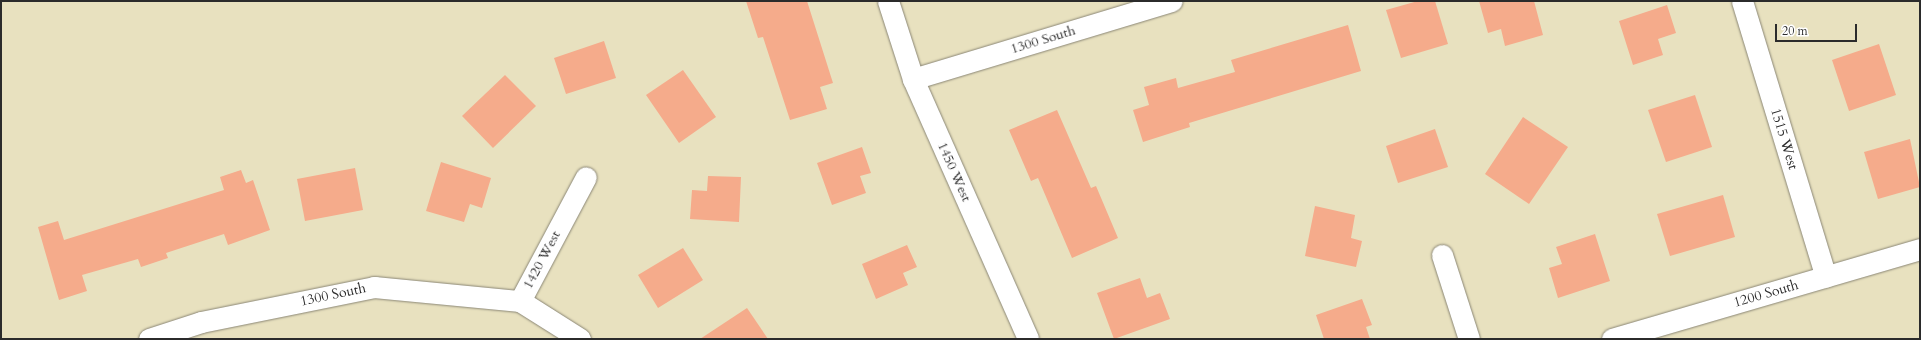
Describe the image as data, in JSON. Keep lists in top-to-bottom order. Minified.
{"streets":{"street":["1300 South","1515 West","1450 West","1420 West","1200 South"]},"crossings":[["1300 South","1450 West"],["1300 South","1420 West"],["1515 West","1200 South"]],"scale_bar":"20 m"}
